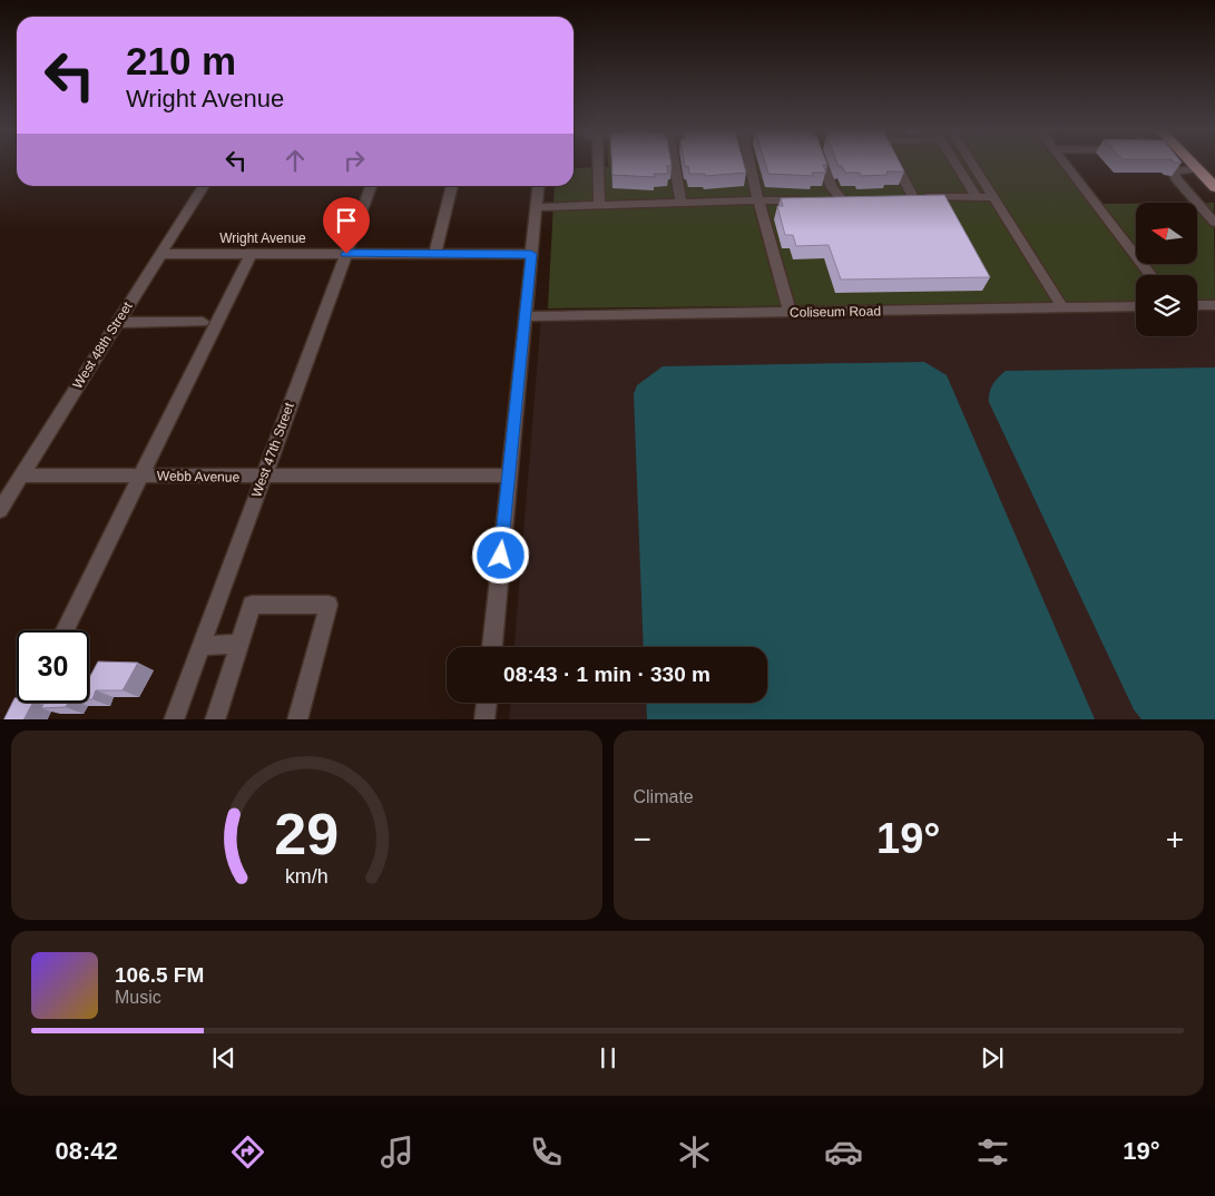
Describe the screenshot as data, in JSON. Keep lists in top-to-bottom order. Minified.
{"streets":{"street":["Wright Avenue","Coliseum Road","West 48th Street","West 47th Street","Webb Avenue"]},"crossings":[["Wright Avenue","West 48th Street"],["Wright Avenue","West 47th Street"],["West 48th Street","Webb Avenue"],["West 47th Street","Webb Avenue"]],"north":"left","page":{"turn":["210 m","Wright Avenue"],"limit":"30","trip":"08:43 · 1 min · 330 m","tile":"Climate","heat":["−","19°","+"],"song":["106.5 FM","Music"],"tabs":["08:42","19°"],"gauge":["29","km/h"]}}
